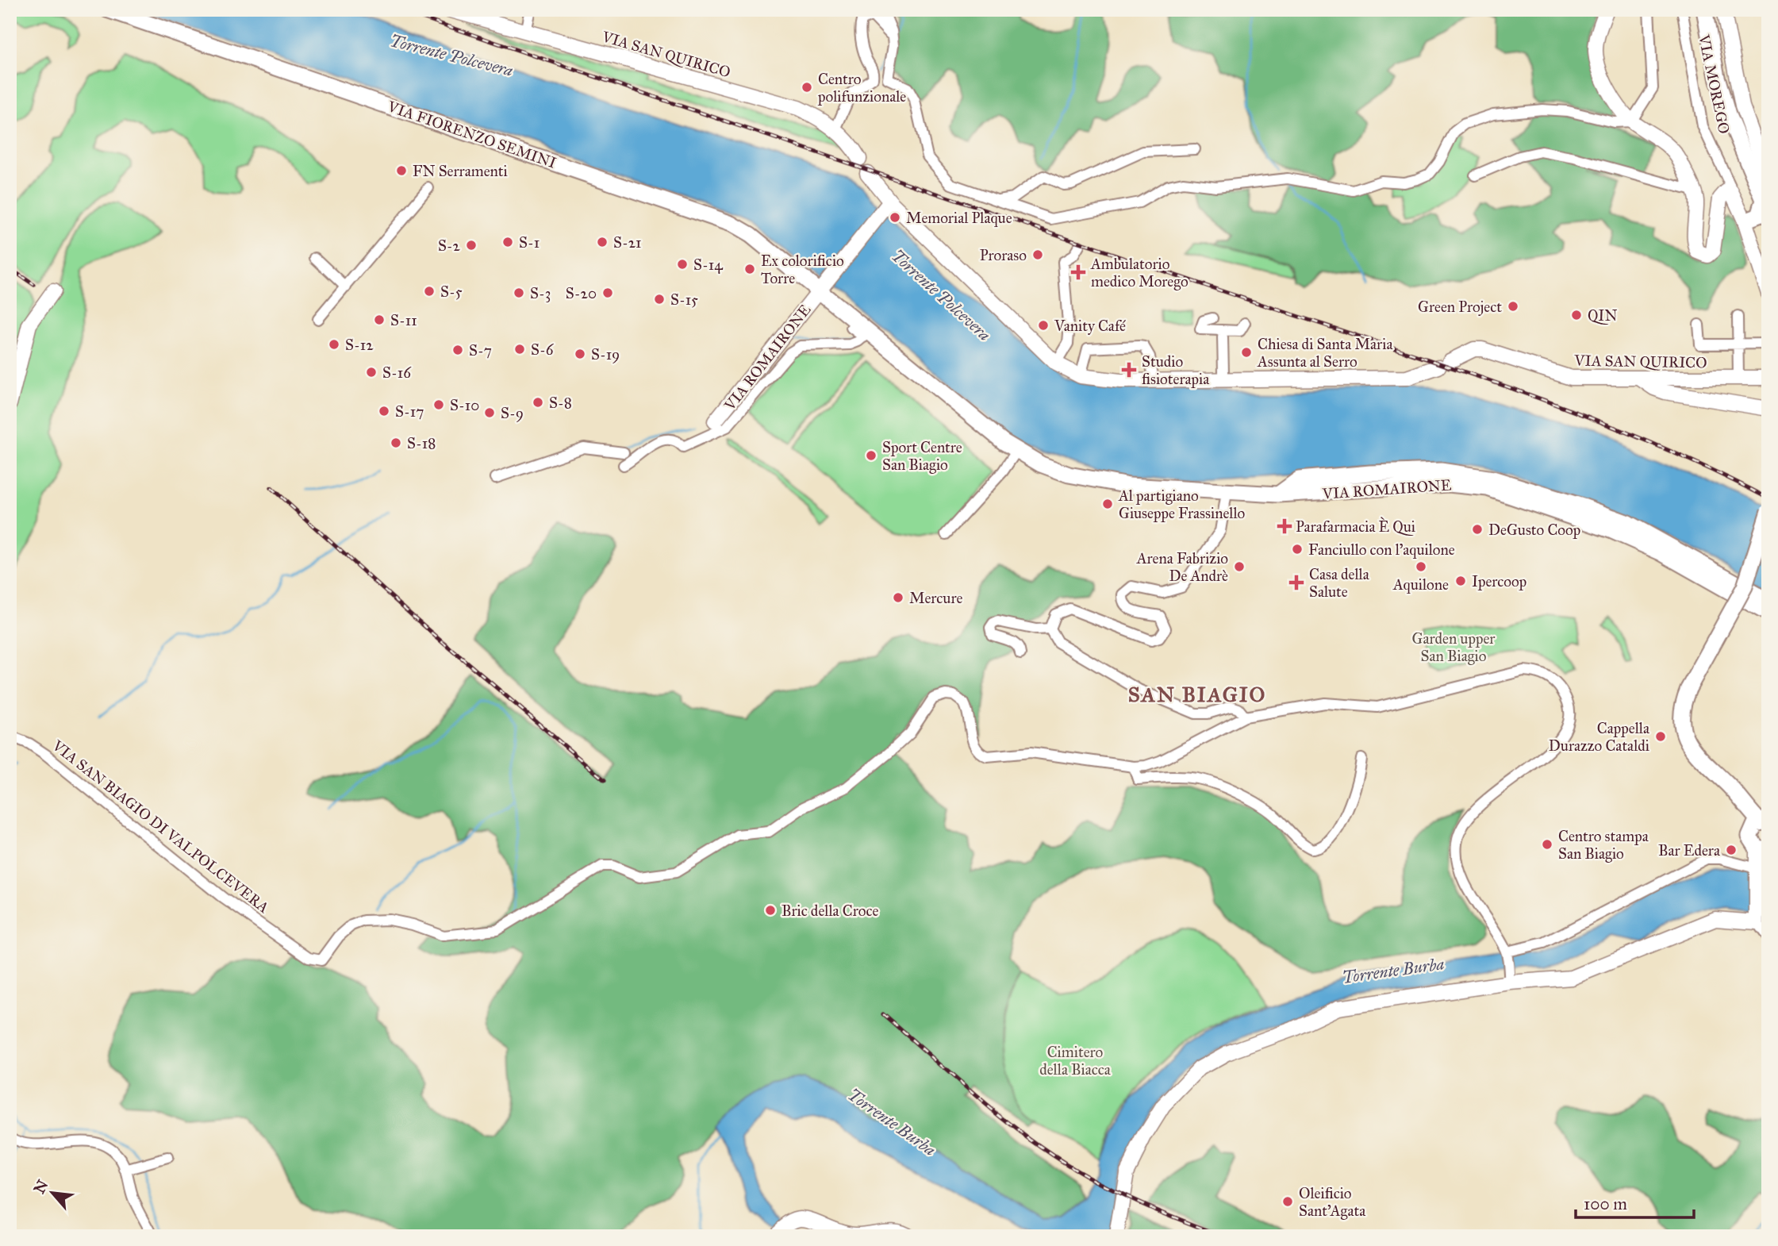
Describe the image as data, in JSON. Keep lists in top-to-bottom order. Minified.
{"streets":{"main road":["VIA SAN QUIRICO","VIA MOREGO","VIA FIORENZO SEMINI","VIA ROMAIRONE"],"street":["VIA SAN BIAGIO DI VALPOLCEVERA"]},"crossings":[["VIA FIORENZO SEMINI","VIA ROMAIRONE"]],"districts":["SAN BIAGIO"],"water":["Torrente Polcevera","Torrente Burba"],"parks":["Garden upper San Biagio","Cimitero della Biacca"],"places":{"other":["Centro polifunzionale","FN Serramenti","Memorial Plaque","S-1","S-21","S-2","Proraso","S-14","Ex colorificio Torre","S-5","S-3","S-20","S-15","Green Project","QIN","S-11","Vanity Café","S-12","S-6","S-7","Chiesa di Santa Maria Assunta al Serro","S-19","S-16","S-8","S-10","S-17","S-9","S-18","Sport Centre San Biagio","Al partigiano Giuseppe Frassinello","DeGusto Coop","Fanciullo con l'aquilone","Arena Fabrizio De Andrè","Aquilone","Ipercoop","Mercure","Cappella Durazzo Cataldi","Centro stampa San Biagio","Bar Edera","Bric della Croce","Oleificio Sant'Agata"],"health":["Ambulatorio medico Morego","Studio fisioterapia","Parafarmacia È Qui","Casa della Salute"]},"scale_bar":"100 m","north":"top left"}
